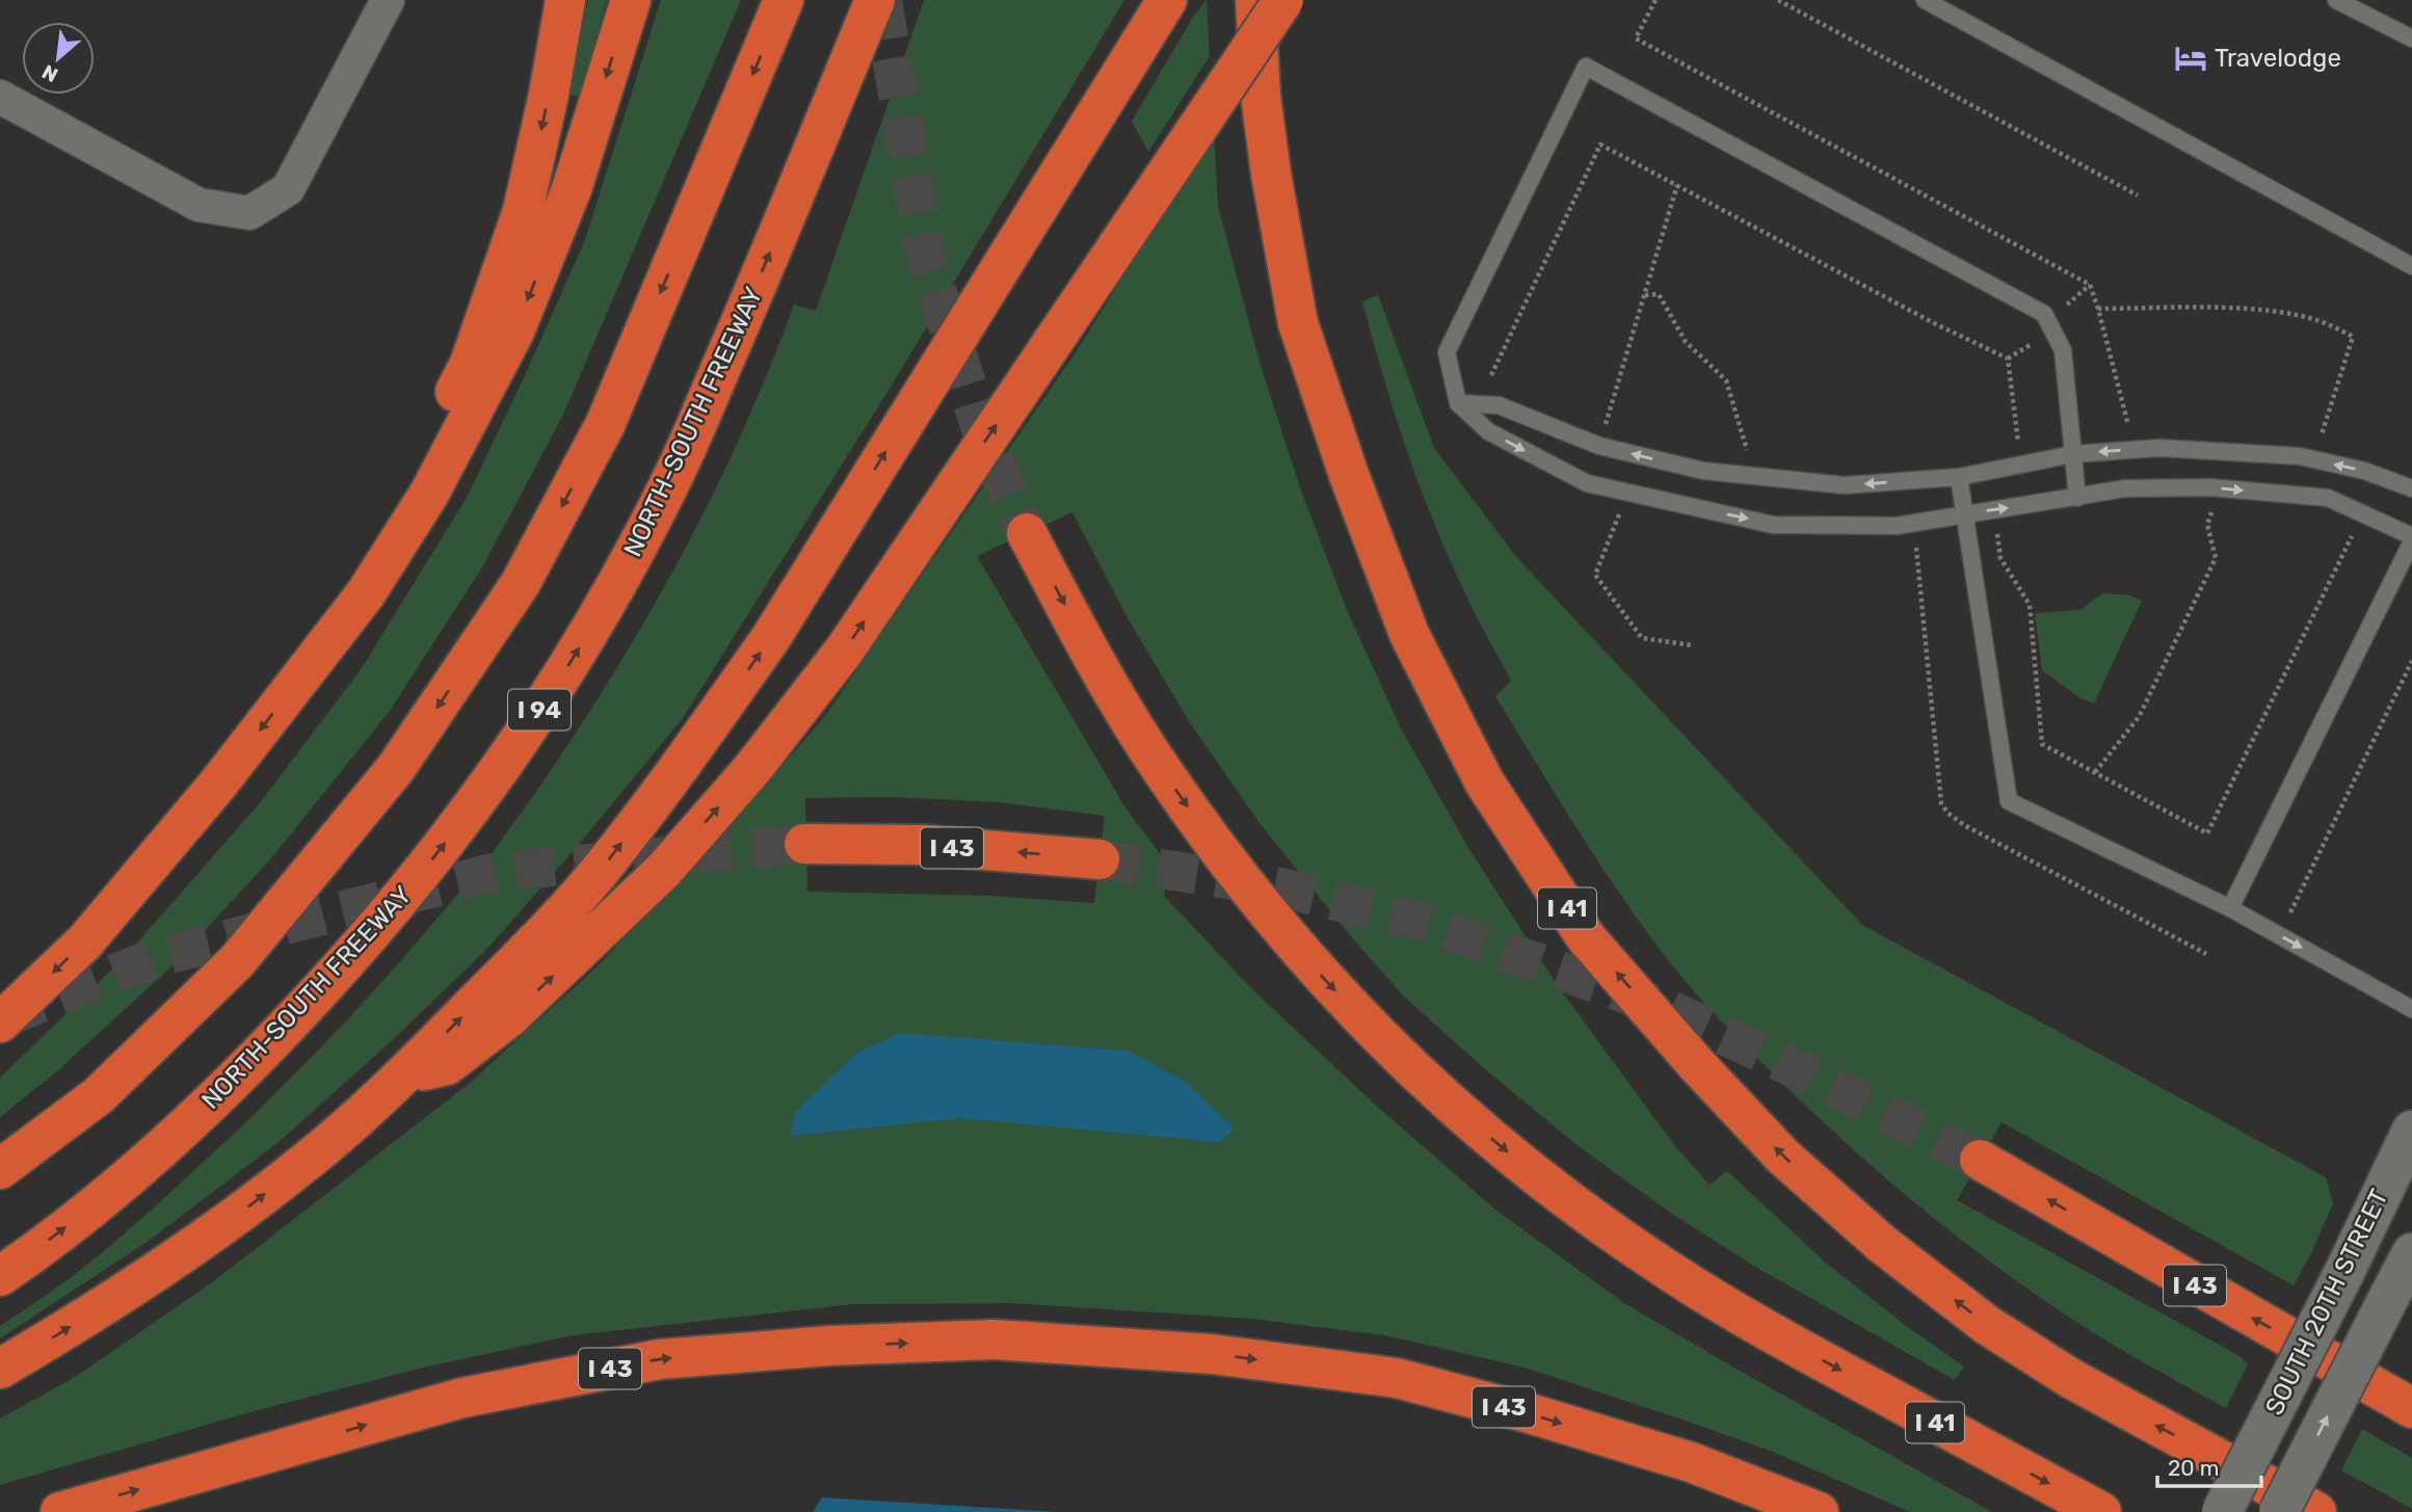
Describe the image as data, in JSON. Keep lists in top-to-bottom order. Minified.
{"streets":{"highway":["NORTH-SOUTH FREEWAY","I 94","I 43","I 41"],"street":["SOUTH 20TH STREET"]},"places":{"hotel":["Travelodge"]},"scale_bar":"20 m","north":"bottom left"}
